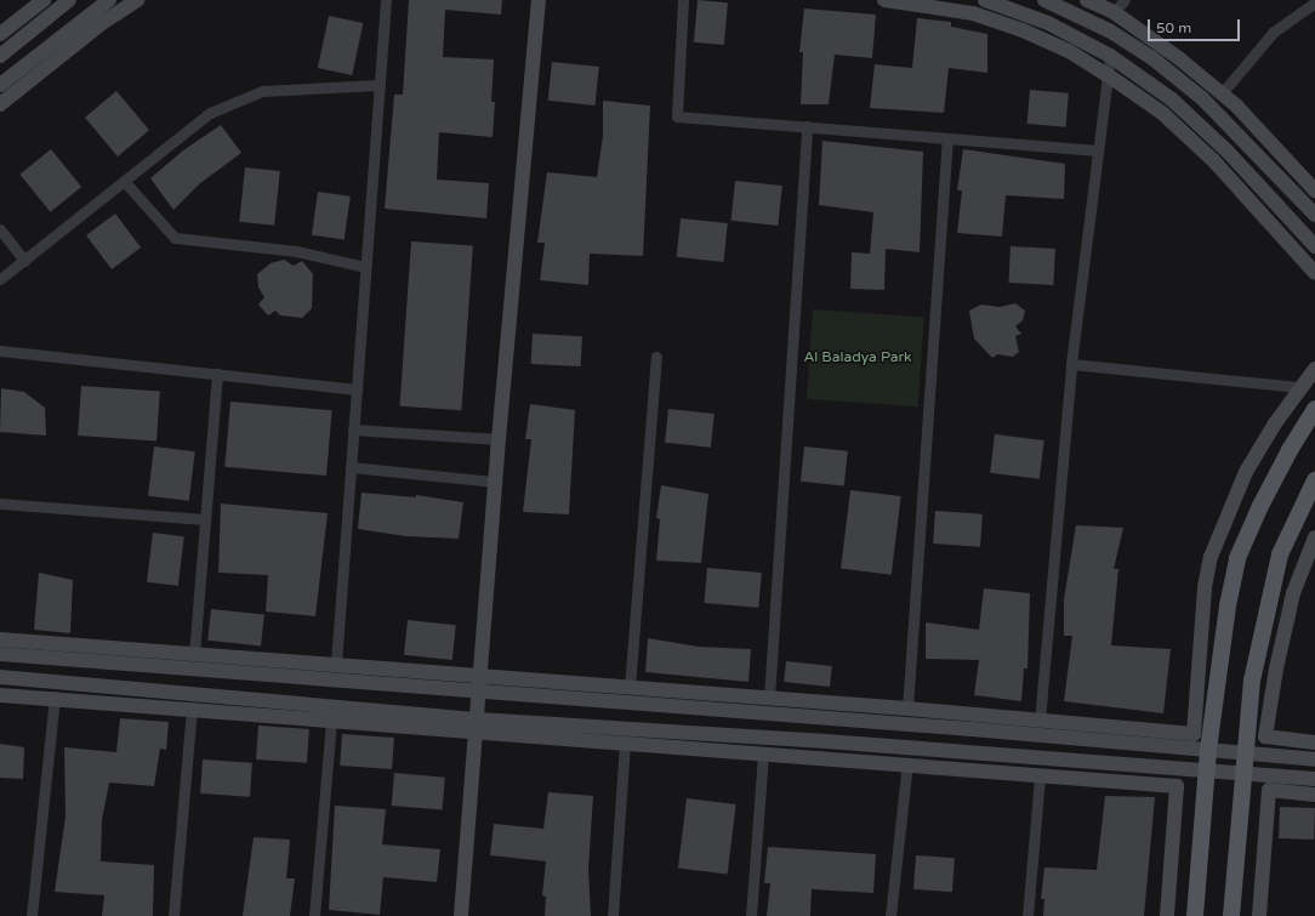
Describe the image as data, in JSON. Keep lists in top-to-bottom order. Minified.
{"parks":["Al Baladya Park"],"scale_bar":"50 m"}
